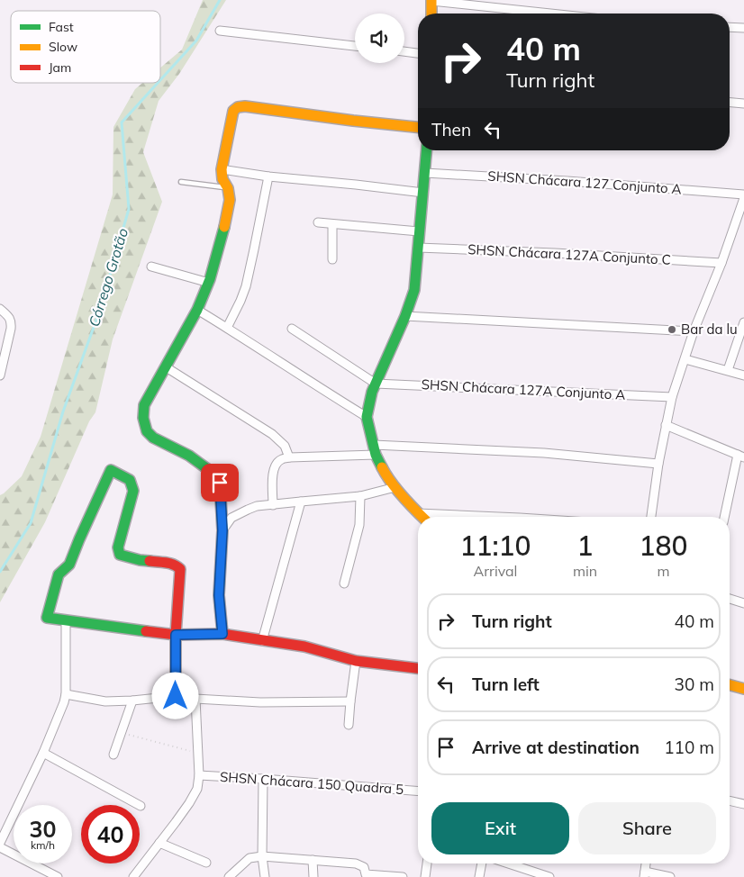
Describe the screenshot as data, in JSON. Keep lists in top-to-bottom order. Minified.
{"streets":{"street":["SHSN Chácara 127 Conjunto A","SHSN Chácara 127A Conjunto C","SHSN Chácara 127A Conjunto A","SHSN Chácara 150 Quadra 5"]},"water":["Córrego Grotão"],"places":["Bar da lu"],"legend":["Fast","Slow","Jam"],"page":{"turn":["40 m","Turn right"],"then":"Then","eta":["11:10","Arrival","1","min","180","m"],"list":[{"name":"Turn right","value":"40 m"},{"name":"Turn left","value":"30 m"},{"name":"Arrive at destination","value":"110 m"}],"buttons":["Exit","Share"],"speed":"30 km/h","limit":"40"}}
